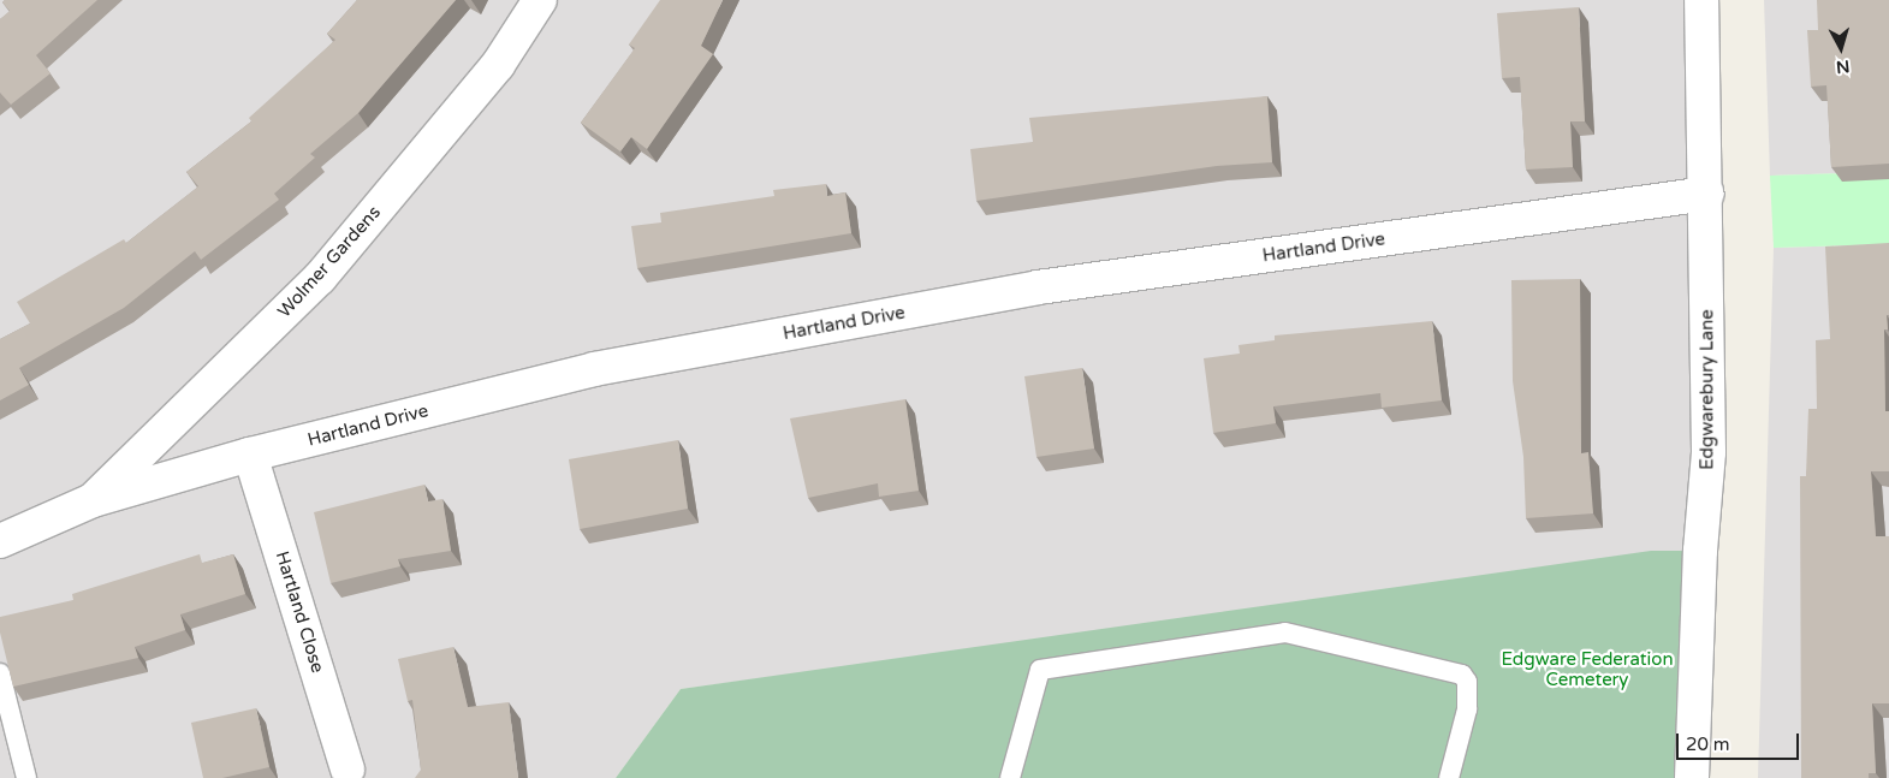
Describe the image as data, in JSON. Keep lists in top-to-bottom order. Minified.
{"streets":{"street":["Hartland Drive","Wolmer Gardens","Edgwarebury Lane","Hartland Close"]},"crossings":[["Hartland Drive","Wolmer Gardens"],["Hartland Drive","Edgwarebury Lane"],["Hartland Drive","Hartland Close"]],"parks":["Edgware Federation Cemetery"],"scale_bar":"20 m","north":"bottom"}
